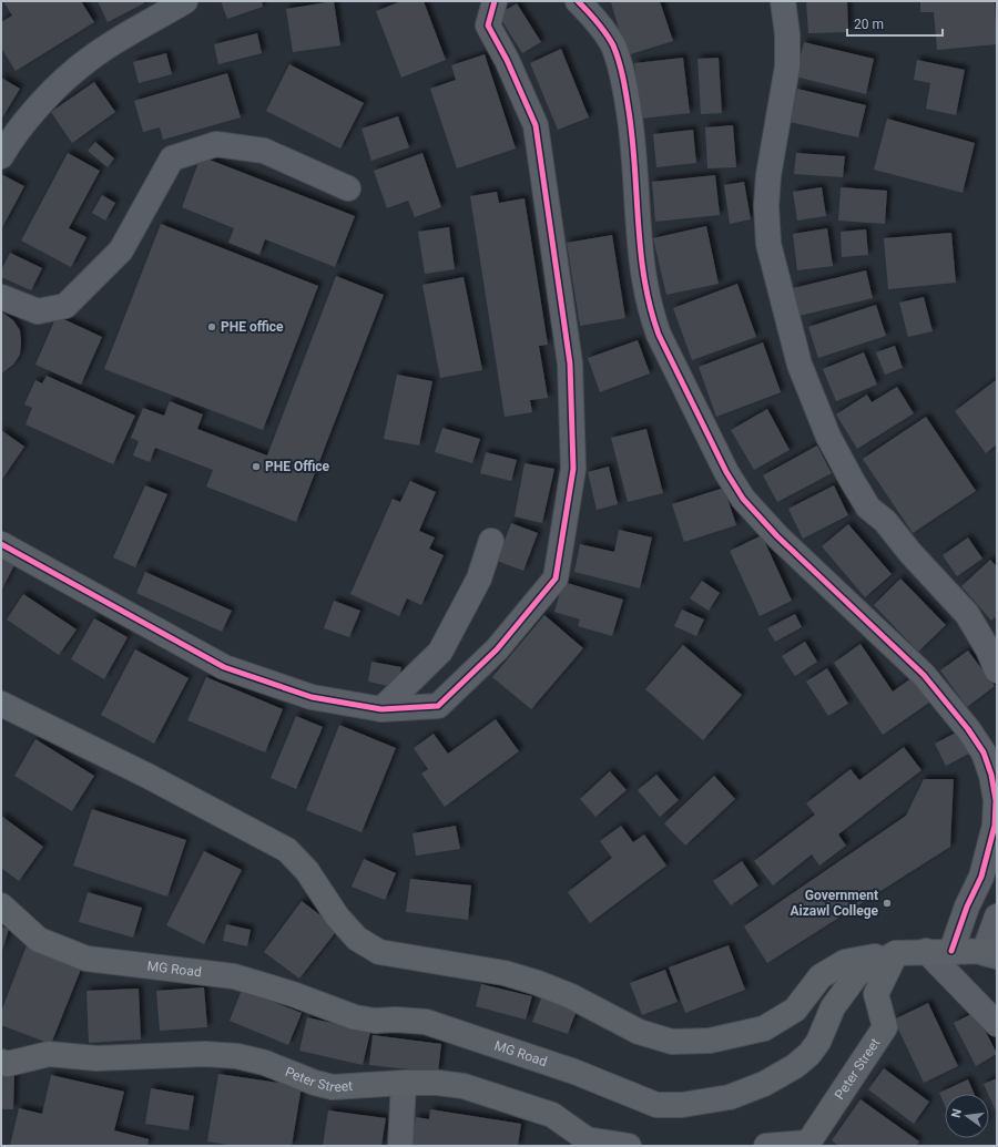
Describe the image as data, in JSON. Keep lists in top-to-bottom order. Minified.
{"streets":{"main road":["MG Road","Peter Street"]},"crossings":[["MG Road","Peter Street"]],"places":["PHE office","PHE Office","Government Aizawl College"],"scale_bar":"20 m","north":"left"}
